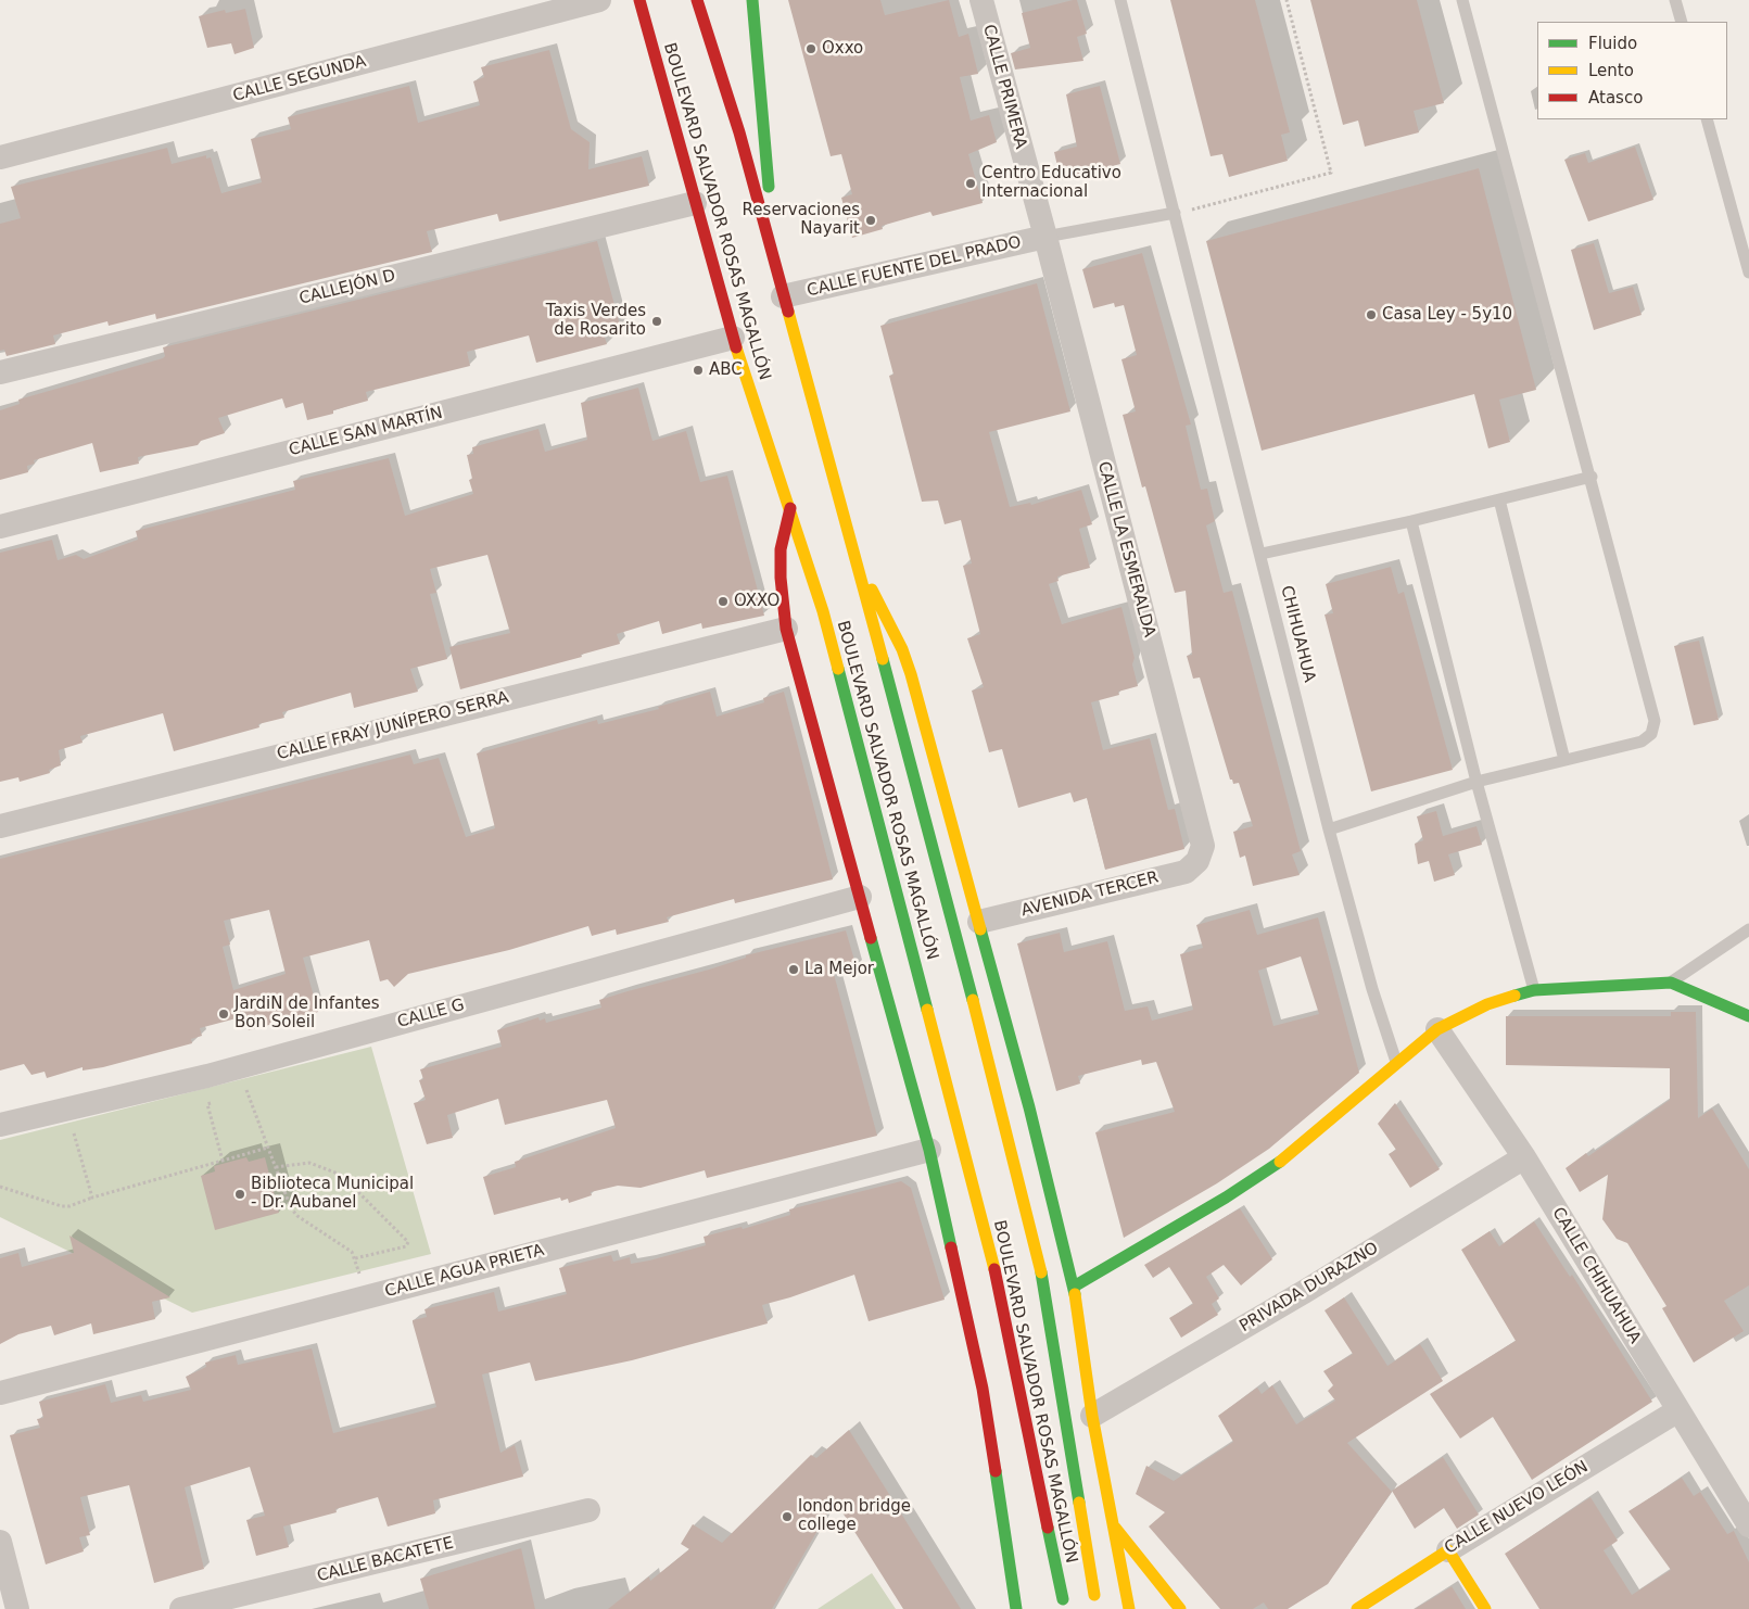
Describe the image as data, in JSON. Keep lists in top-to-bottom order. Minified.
{"streets":{"main road":["BOULEVARD SALVADOR ROSAS MAGALLÓN","CALLE NUEVO LEÓN"],"street":["CALLE SEGUNDA","CALLE PRIMERA","CALLE FUENTE DEL PRADO","CALLEJÓN D","CALLE SAN MARTÍN","CALLE LA ESMERALDA","CALLE FRAY JUNÍPERO SERRA","AVENIDA TERCER","CALLE G","CALLE AGUA PRIETA","CALLE CHIHUAHUA","PRIVADA DURAZNO","CALLE BACATETE"],"lane":["CHIHUAHUA"]},"crossings":[["CALLE PRIMERA","CALLE FUENTE DEL PRADO"],["CALLE PRIMERA","CALLE LA ESMERALDA"],["BOULEVARD SALVADOR ROSAS MAGALLÓN","CALLE FUENTE DEL PRADO"],["BOULEVARD SALVADOR ROSAS MAGALLÓN","CALLEJÓN D"],["BOULEVARD SALVADOR ROSAS MAGALLÓN","CALLE SAN MARTÍN"],["CALLE FUENTE DEL PRADO","CALLE LA ESMERALDA"],["CALLE LA ESMERALDA","AVENIDA TERCER"],["CALLE CHIHUAHUA","PRIVADA DURAZNO"],["CALLE CHIHUAHUA","CALLE NUEVO LEÓN"]],"places":["Oxxo","Centro Educativo Internacional","Reservaciones Nayarit","Casa Ley - 5y10","Taxis Verdes de Rosarito","ABC","OXXO","La Mejor","JardiN de Infantes Bon Soleil","Biblioteca Municipal - Dr. Aubanel","london bridge college"],"legend":["Fluido","Lento","Atasco"]}
